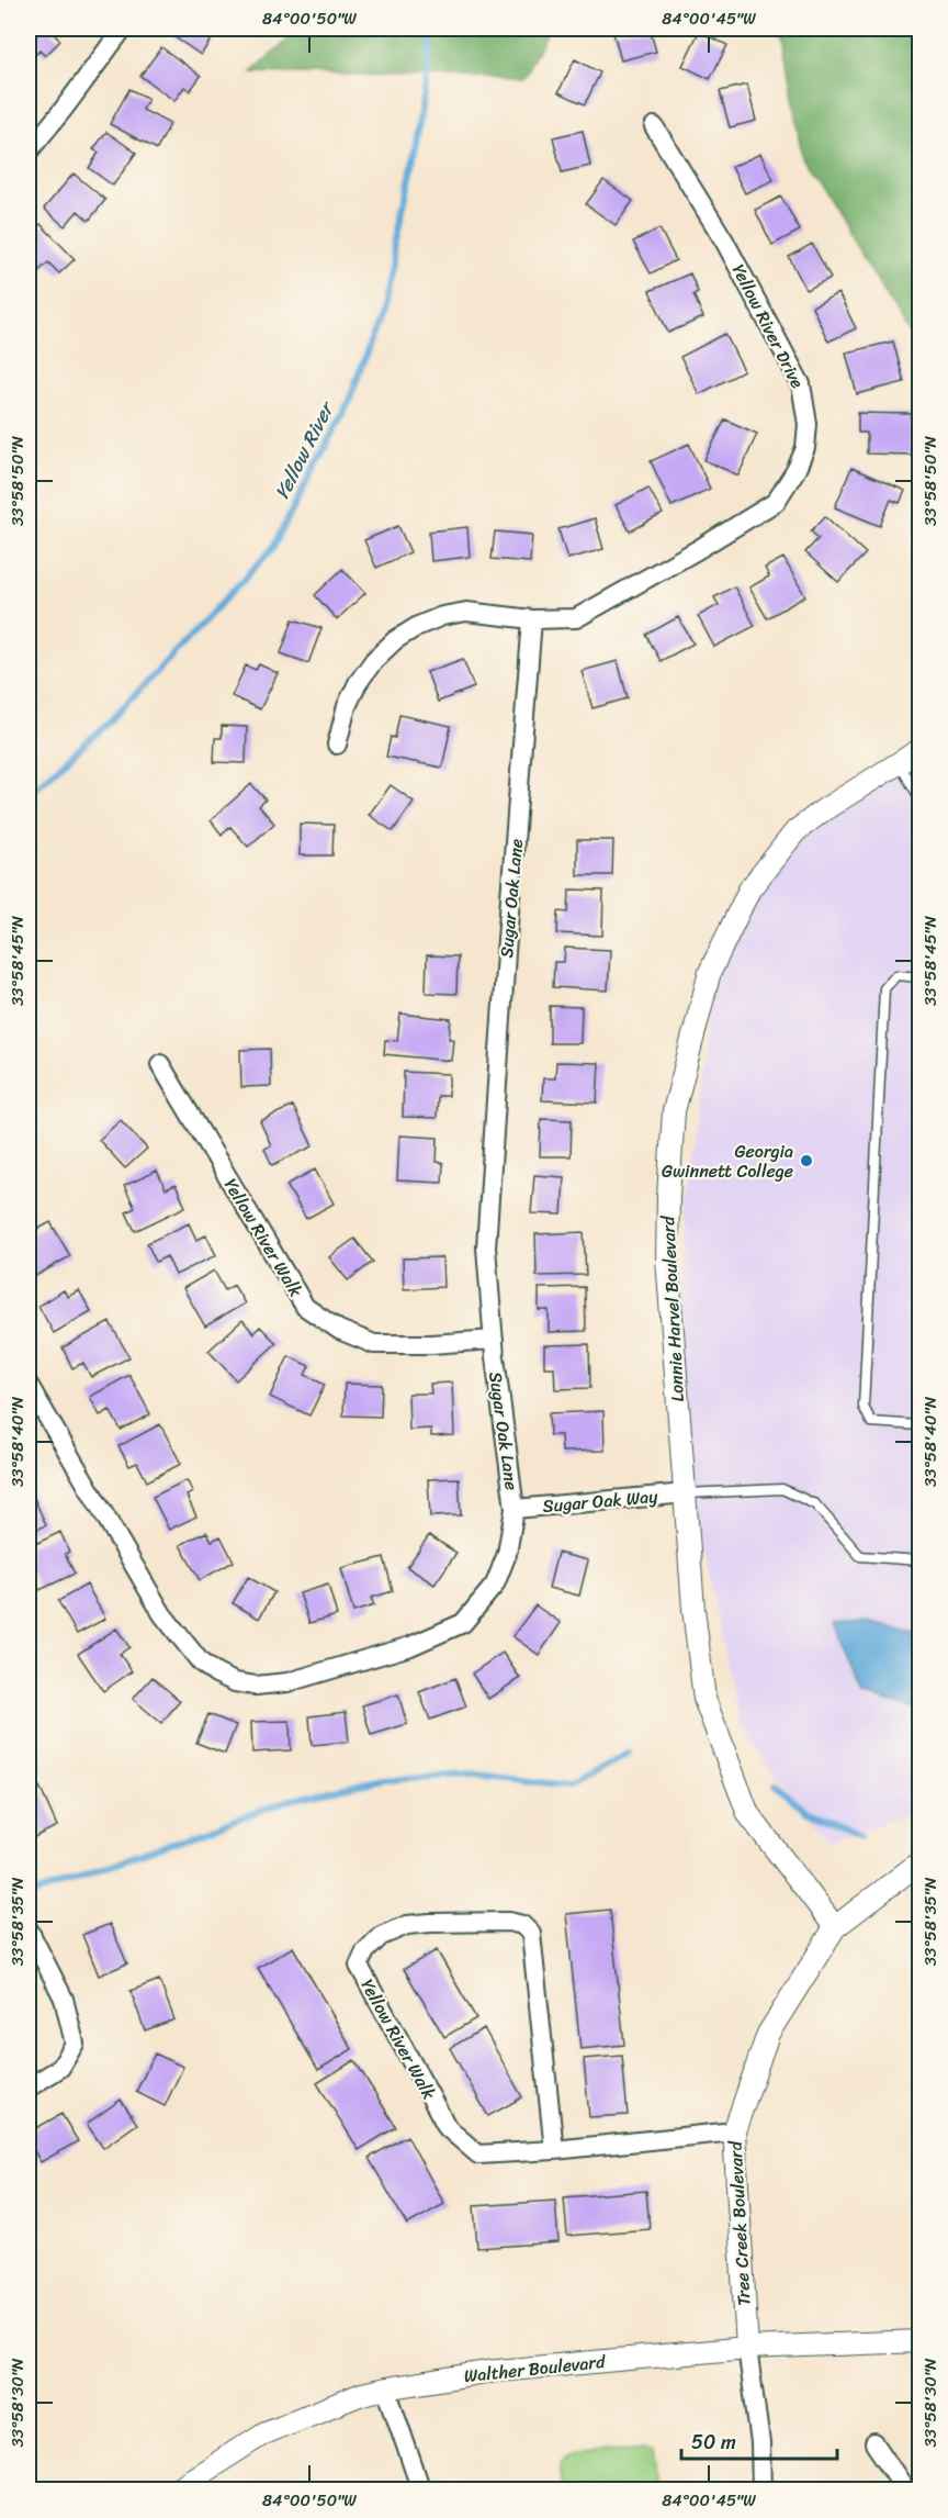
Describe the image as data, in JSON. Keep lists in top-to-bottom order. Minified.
{"streets":{"street":["Yellow River Drive","Sugar Oak Lane","Yellow River Walk","Lonnie Harvel Boulevard","Sugar Oak Way","Tree Creek Boulevard","Walther Boulevard"]},"crossings":[["Yellow River Drive","Sugar Oak Lane"],["Sugar Oak Lane","Yellow River Walk"],["Sugar Oak Lane","Sugar Oak Way"],["Yellow River Walk","Tree Creek Boulevard"],["Lonnie Harvel Boulevard","Sugar Oak Way"],["Lonnie Harvel Boulevard","Tree Creek Boulevard"],["Tree Creek Boulevard","Walther Boulevard"]],"water":["Yellow River"],"places":["Georgia Gwinnett College"],"scale_bar":"50 m","coordinates":["84°00'50\"W","84°00'45\"W","33°58'50\"N","33°58'45\"N","33°58'40\"N","33°58'35\"N","33°58'30\"N"]}
